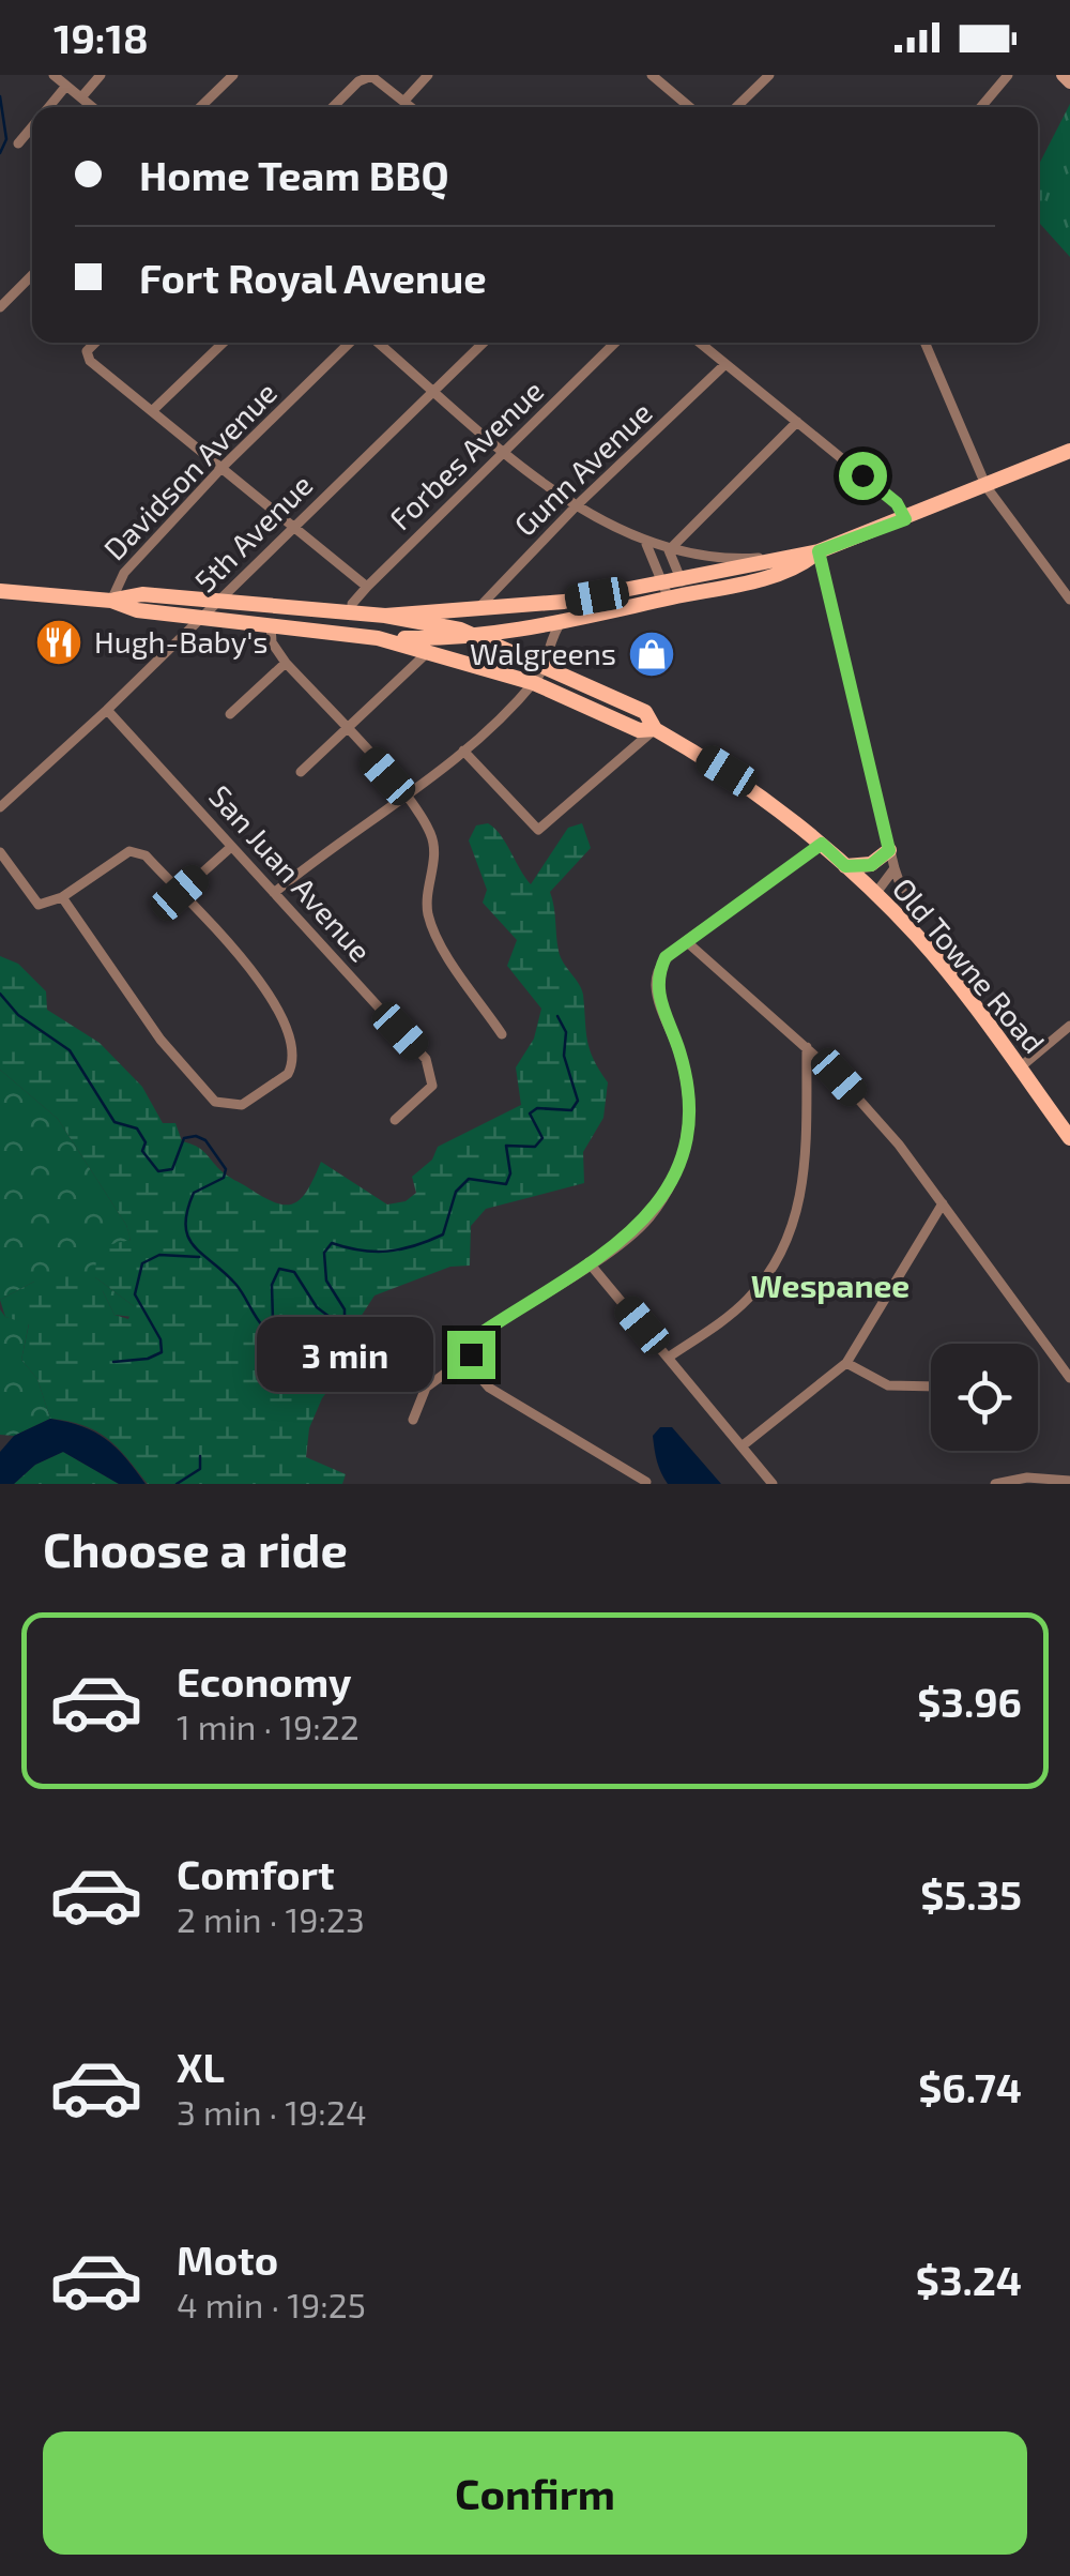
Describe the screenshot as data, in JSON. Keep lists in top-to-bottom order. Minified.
{"streets":{"main road":["Old Towne Road"],"street":["Forbes Avenue","Gunn Avenue","Davidson Avenue","5th Avenue","San Juan Avenue"]},"crossings":[["5th Avenue","San Juan Avenue"]],"districts":["Wespanee"],"places":{"restaurant":["Hugh-Baby's"],"shop":["Walgreens"]},"page":{"status":"19:18","banner":["Home Team BBQ","Fort Royal Avenue"],"bubble":"3 min","heading":"Choose a ride","list":[{"name":"Economy","note":"1 min · 19:22","value":"$3.96"},{"name":"Comfort","note":"2 min · 19:23","value":"$5.35"},{"name":"XL","note":"3 min · 19:24","value":"$6.74"},{"name":"Moto","note":"4 min · 19:25","value":"$3.24"}],"buttons":"Confirm"}}
